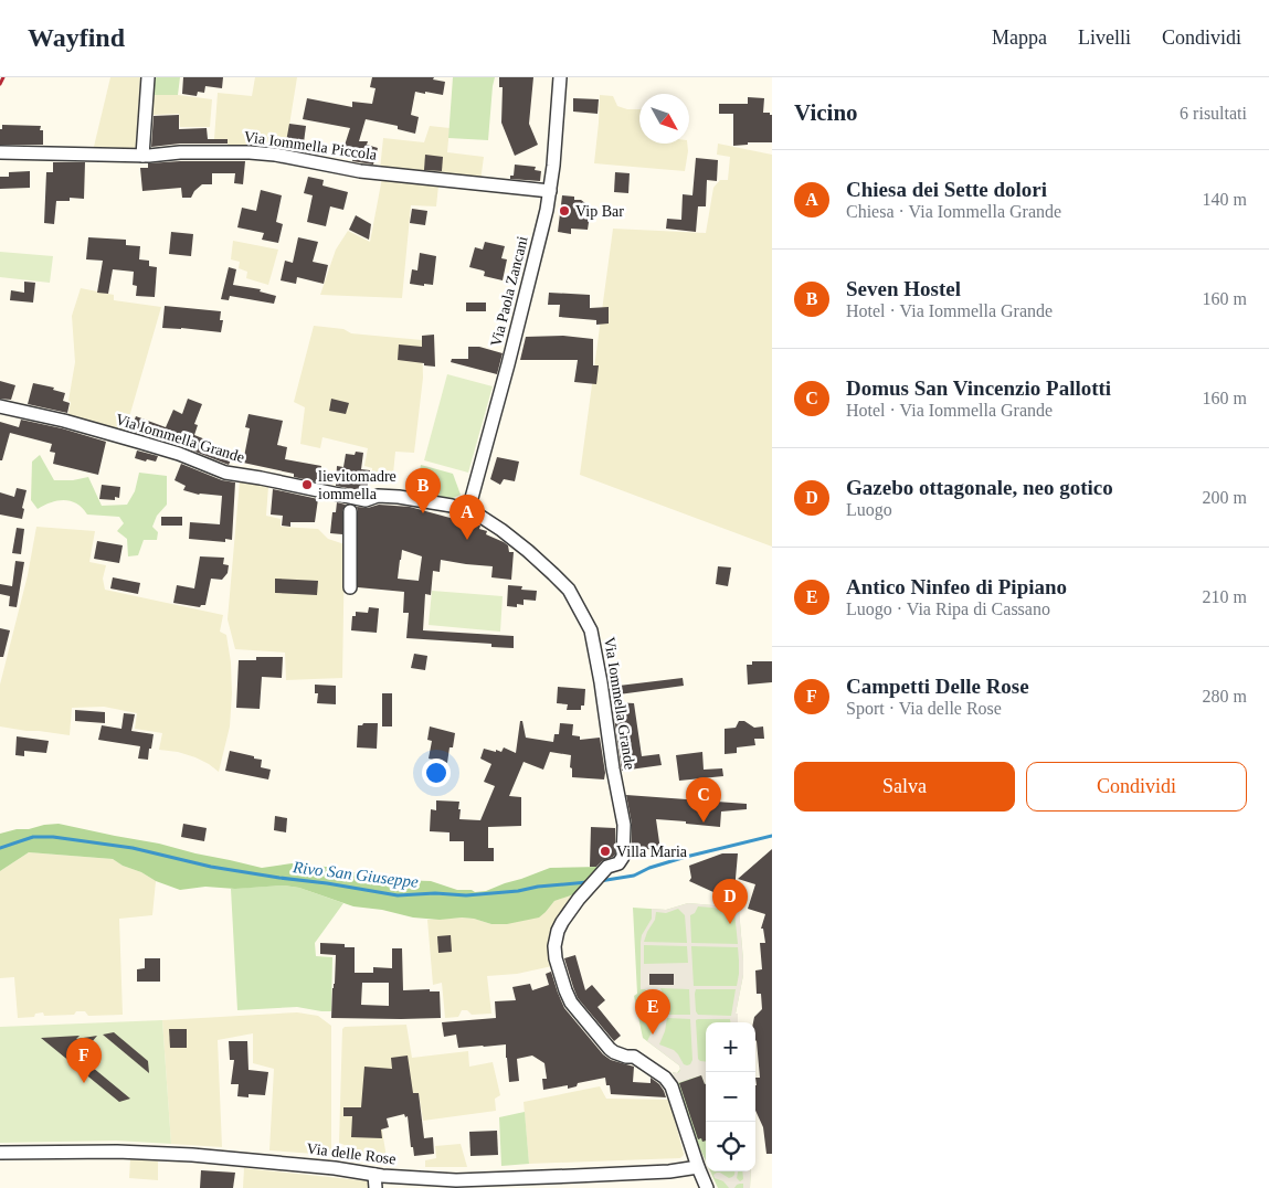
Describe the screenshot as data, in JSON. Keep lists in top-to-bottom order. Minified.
{"streets":{"street":["Via Iommella Piccola","Via Paola Zancani","Via Iommella Grande","Via delle Rose"]},"crossings":[["Via Iommella Piccola","Via Paola Zancani"],["Via Paola Zancani","Via Iommella Grande"],["Via Iommella Grande","Via delle Rose"]],"water":["Rivo San Giuseppe"],"places":["Vip Bar","lievitomadre iommella","Villa Maria"],"north":"bottom right","page":{"header":"Wayfind","nav":["Mappa","Livelli","Condividi"],"heading":["Vicino","6 risultati"],"list":[{"mark":"A","name":"Chiesa dei Sette dolori","note":"Chiesa · Via Iommella Grande","value":"140 m"},{"mark":"B","name":"Seven Hostel","note":"Hotel · Via Iommella Grande","value":"160 m"},{"mark":"C","name":"Domus San Vincenzio Pallotti","note":"Hotel · Via Iommella Grande","value":"160 m"},{"mark":"D","name":"Gazebo ottagonale, neo gotico","note":"Luogo","value":"200 m"},{"mark":"E","name":"Antico Ninfeo di Pipiano","note":"Luogo · Via Ripa di Cassano","value":"210 m"},{"mark":"F","name":"Campetti Delle Rose","note":"Sport · Via delle Rose","value":"280 m"}],"pins":["B","A","C","D","E","F"],"buttons":["Salva","Condividi"],"map_buttons":["+","−"]}}
